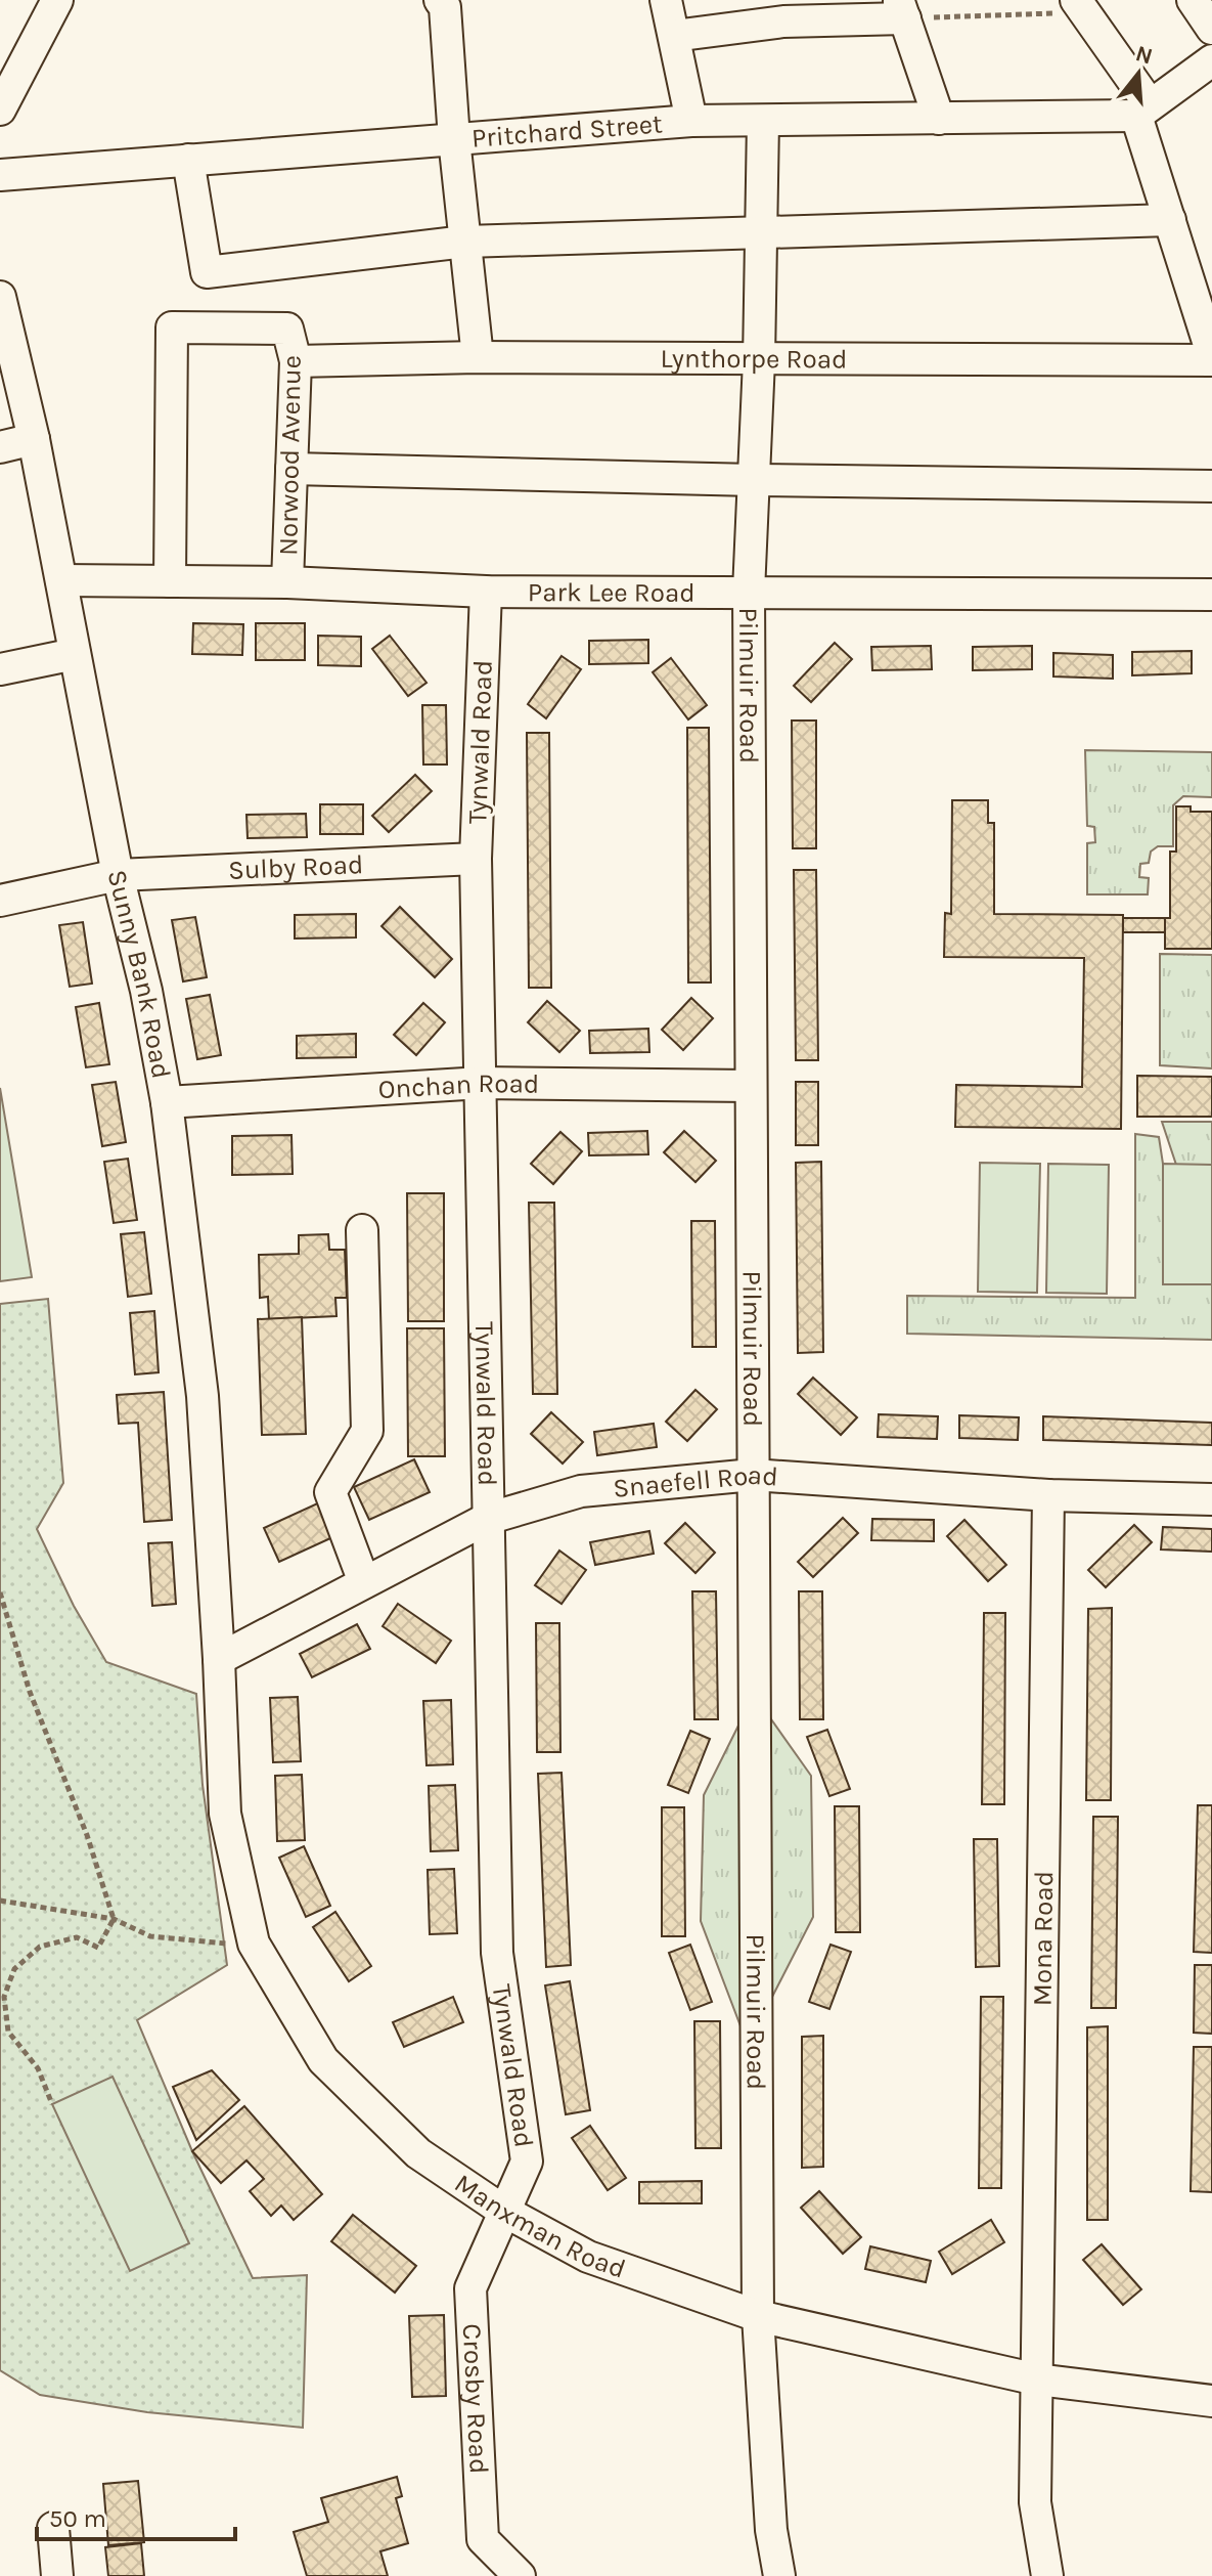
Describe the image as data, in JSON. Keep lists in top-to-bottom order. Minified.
{"streets":{"street":["Pritchard Street","Lynthorpe Road","Norwood Avenue","Park Lee Road","Pilmuir Road","Tynwald Road","Sulby Road","Sunny Bank Road","Onchan Road","Snaefell Road","Mona Road","Manxman Road","Crosby Road"]},"crossings":[["Pritchard Street","Pilmuir Road"],["Lynthorpe Road","Norwood Avenue"],["Lynthorpe Road","Pilmuir Road"],["Norwood Avenue","Park Lee Road"],["Park Lee Road","Pilmuir Road"],["Park Lee Road","Tynwald Road"],["Park Lee Road","Sunny Bank Road"],["Pilmuir Road","Onchan Road"],["Pilmuir Road","Snaefell Road"],["Pilmuir Road","Manxman Road"],["Tynwald Road","Sulby Road"],["Tynwald Road","Onchan Road"],["Tynwald Road","Snaefell Road"],["Tynwald Road","Manxman Road"],["Tynwald Road","Crosby Road"],["Sulby Road","Sunny Bank Road"],["Sunny Bank Road","Onchan Road"],["Sunny Bank Road","Snaefell Road"],["Sunny Bank Road","Manxman Road"],["Snaefell Road","Mona Road"],["Snaefell Road","Manxman Road"],["Mona Road","Manxman Road"],["Manxman Road","Crosby Road"]],"scale_bar":"50 m","north":"top"}
